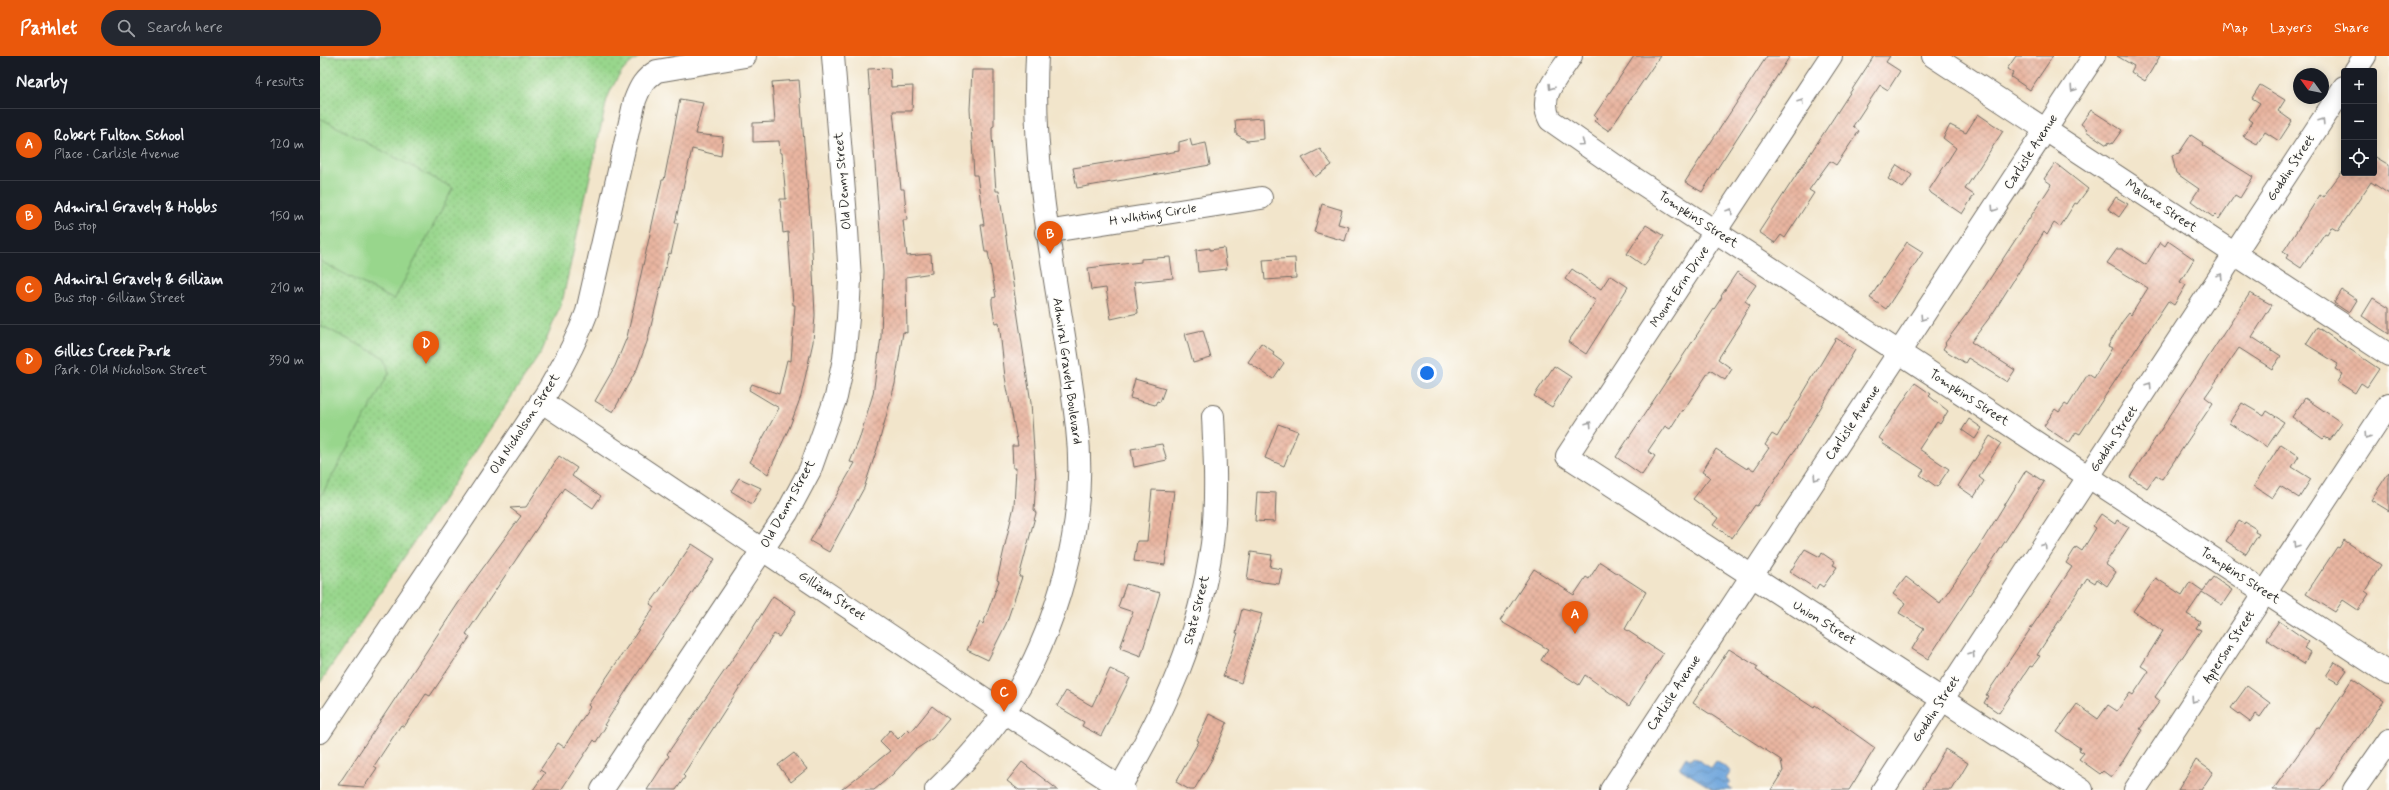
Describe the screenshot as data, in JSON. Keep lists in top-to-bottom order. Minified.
{"streets":{"street":["Carlisle Avenue","Goddin Street","Old Denny Street","Malone Street","H Whiting Circle","Tompkins Street","Mount Erin Drive","Admiral Gravely Boulevard","Old Nicholson Street","Gilliam Street","State Street","Union Street","Apperson Street"]},"crossings":[["Carlisle Avenue","Malone Street"],["Carlisle Avenue","Tompkins Street"],["Carlisle Avenue","Union Street"],["Goddin Street","Malone Street"],["Goddin Street","Tompkins Street"],["Goddin Street","Union Street"],["Old Denny Street","Gilliam Street"],["H Whiting Circle","Admiral Gravely Boulevard"],["Tompkins Street","Mount Erin Drive"],["Tompkins Street","Apperson Street"],["Mount Erin Drive","Union Street"],["Admiral Gravely Boulevard","Gilliam Street"],["Old Nicholson Street","Gilliam Street"],["Gilliam Street","State Street"]],"one_way":["Carlisle Avenue","Goddin Street","Mount Erin Drive","Apperson Street"],"north":"top left","page":{"header":"Pathlet","search":"Search here","nav":["Map","Layers","Share"],"heading":["Nearby","4 results"],"map_buttons":["+","−"],"list":[{"mark":"A","name":"Robert Fulton School","note":"Place · Carlisle Avenue","value":"120 m"},{"mark":"B","name":"Admiral Gravely & Hobbs","note":"Bus stop","value":"150 m"},{"mark":"C","name":"Admiral Gravely & Gilliam","note":"Bus stop · Gilliam Street","value":"210 m"},{"mark":"D","name":"Gillies Creek Park","note":"Park · Old Nicholson Street","value":"390 m"}],"pins":["B","D","A","C"]}}
